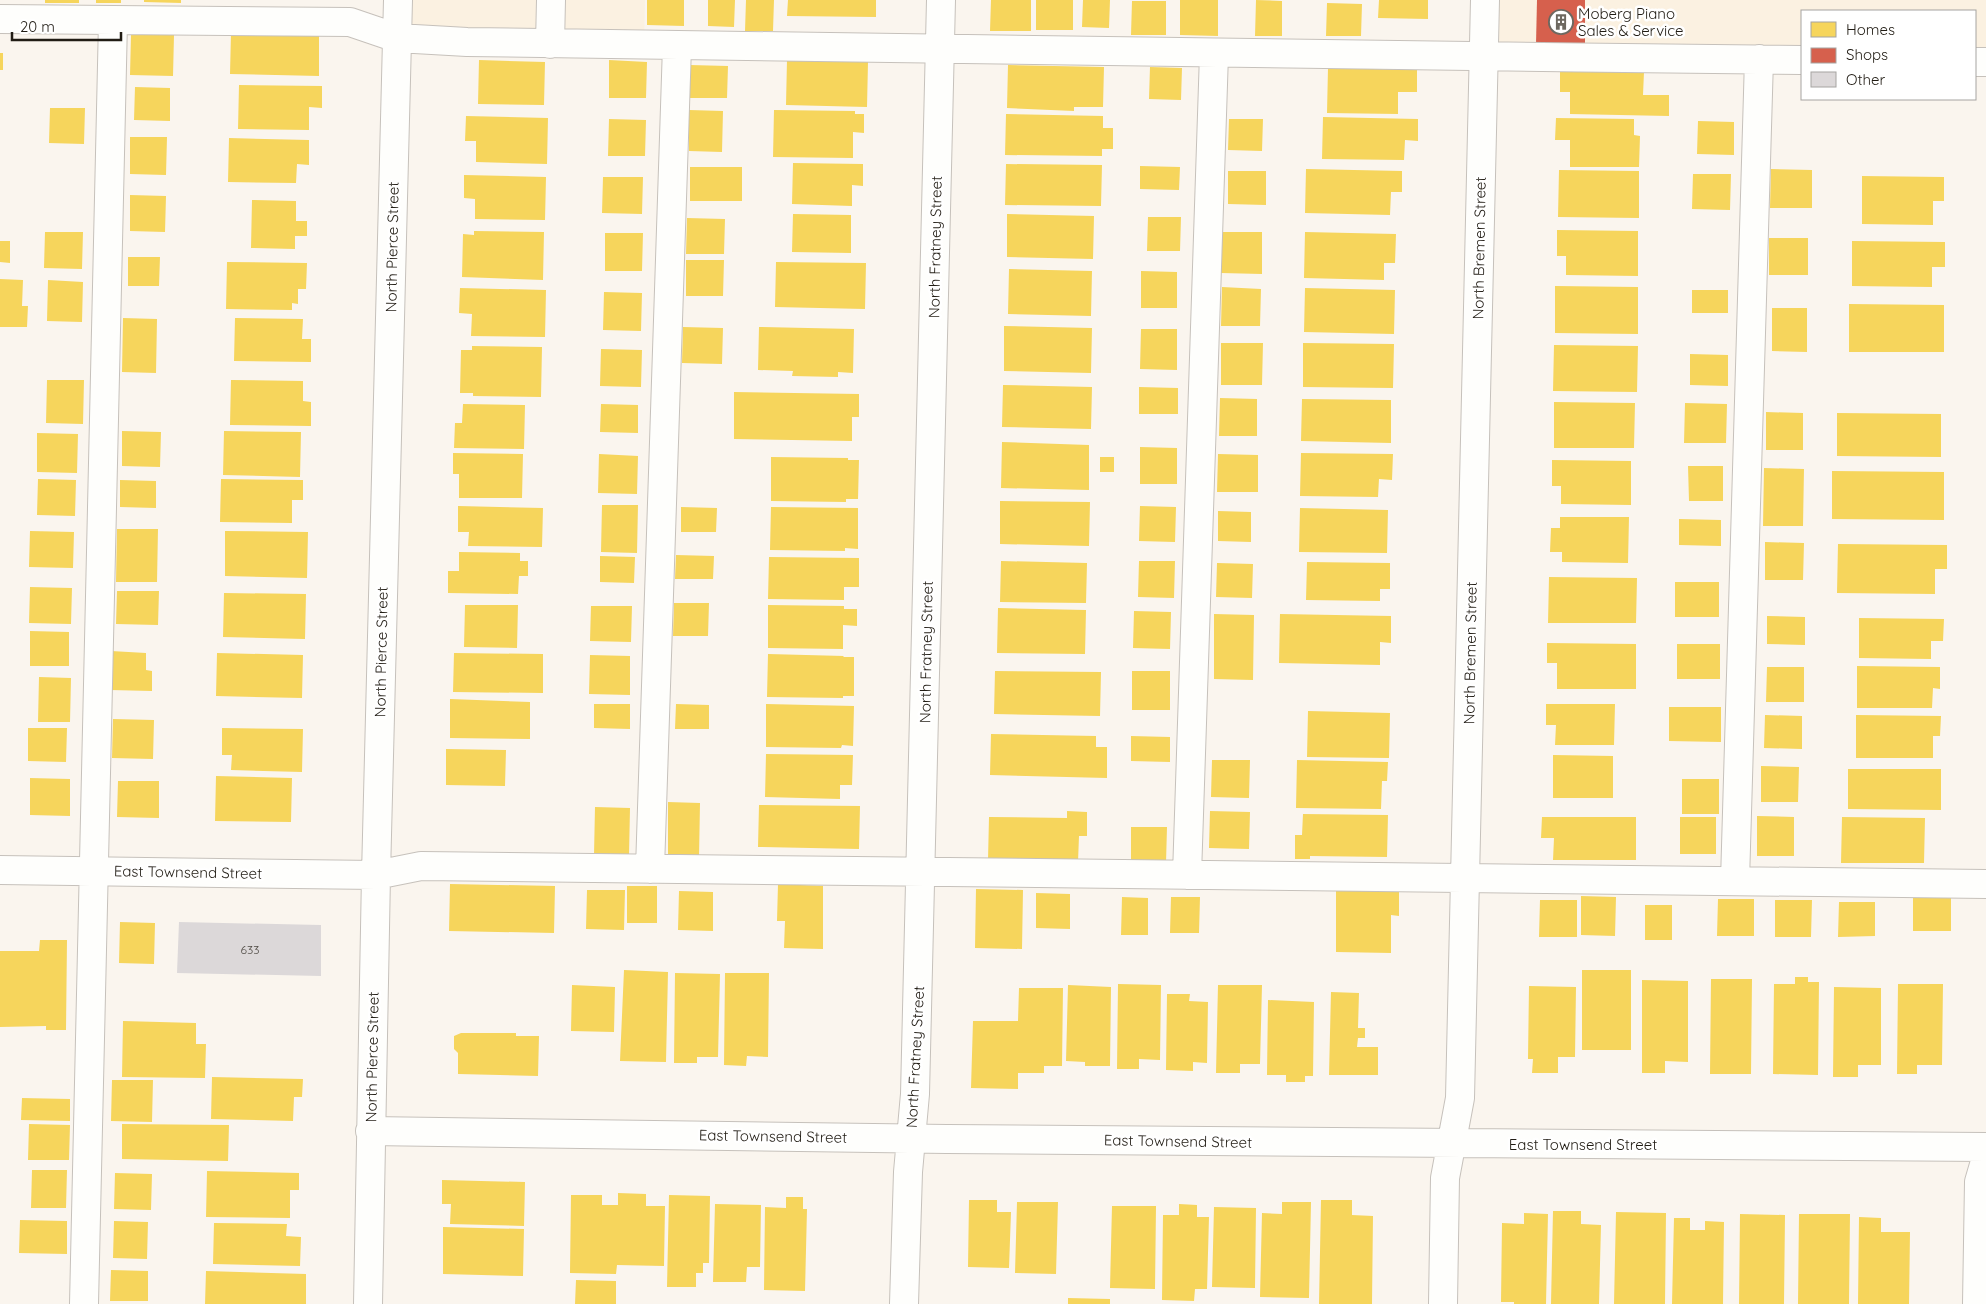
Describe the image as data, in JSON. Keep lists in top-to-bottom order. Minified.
{"streets":{"street":["North Pierce Street","North Fratney Street","North Bremen Street","East Townsend Street"]},"crossings":[["North Pierce Street","East Townsend Street"],["North Fratney Street","East Townsend Street"],["North Bremen Street","East Townsend Street"]],"places":{"building":["Moberg Piano Sales & Service"]},"house_numbers":["633"],"legend":["Homes","Shops","Other"],"scale_bar":"20 m"}
